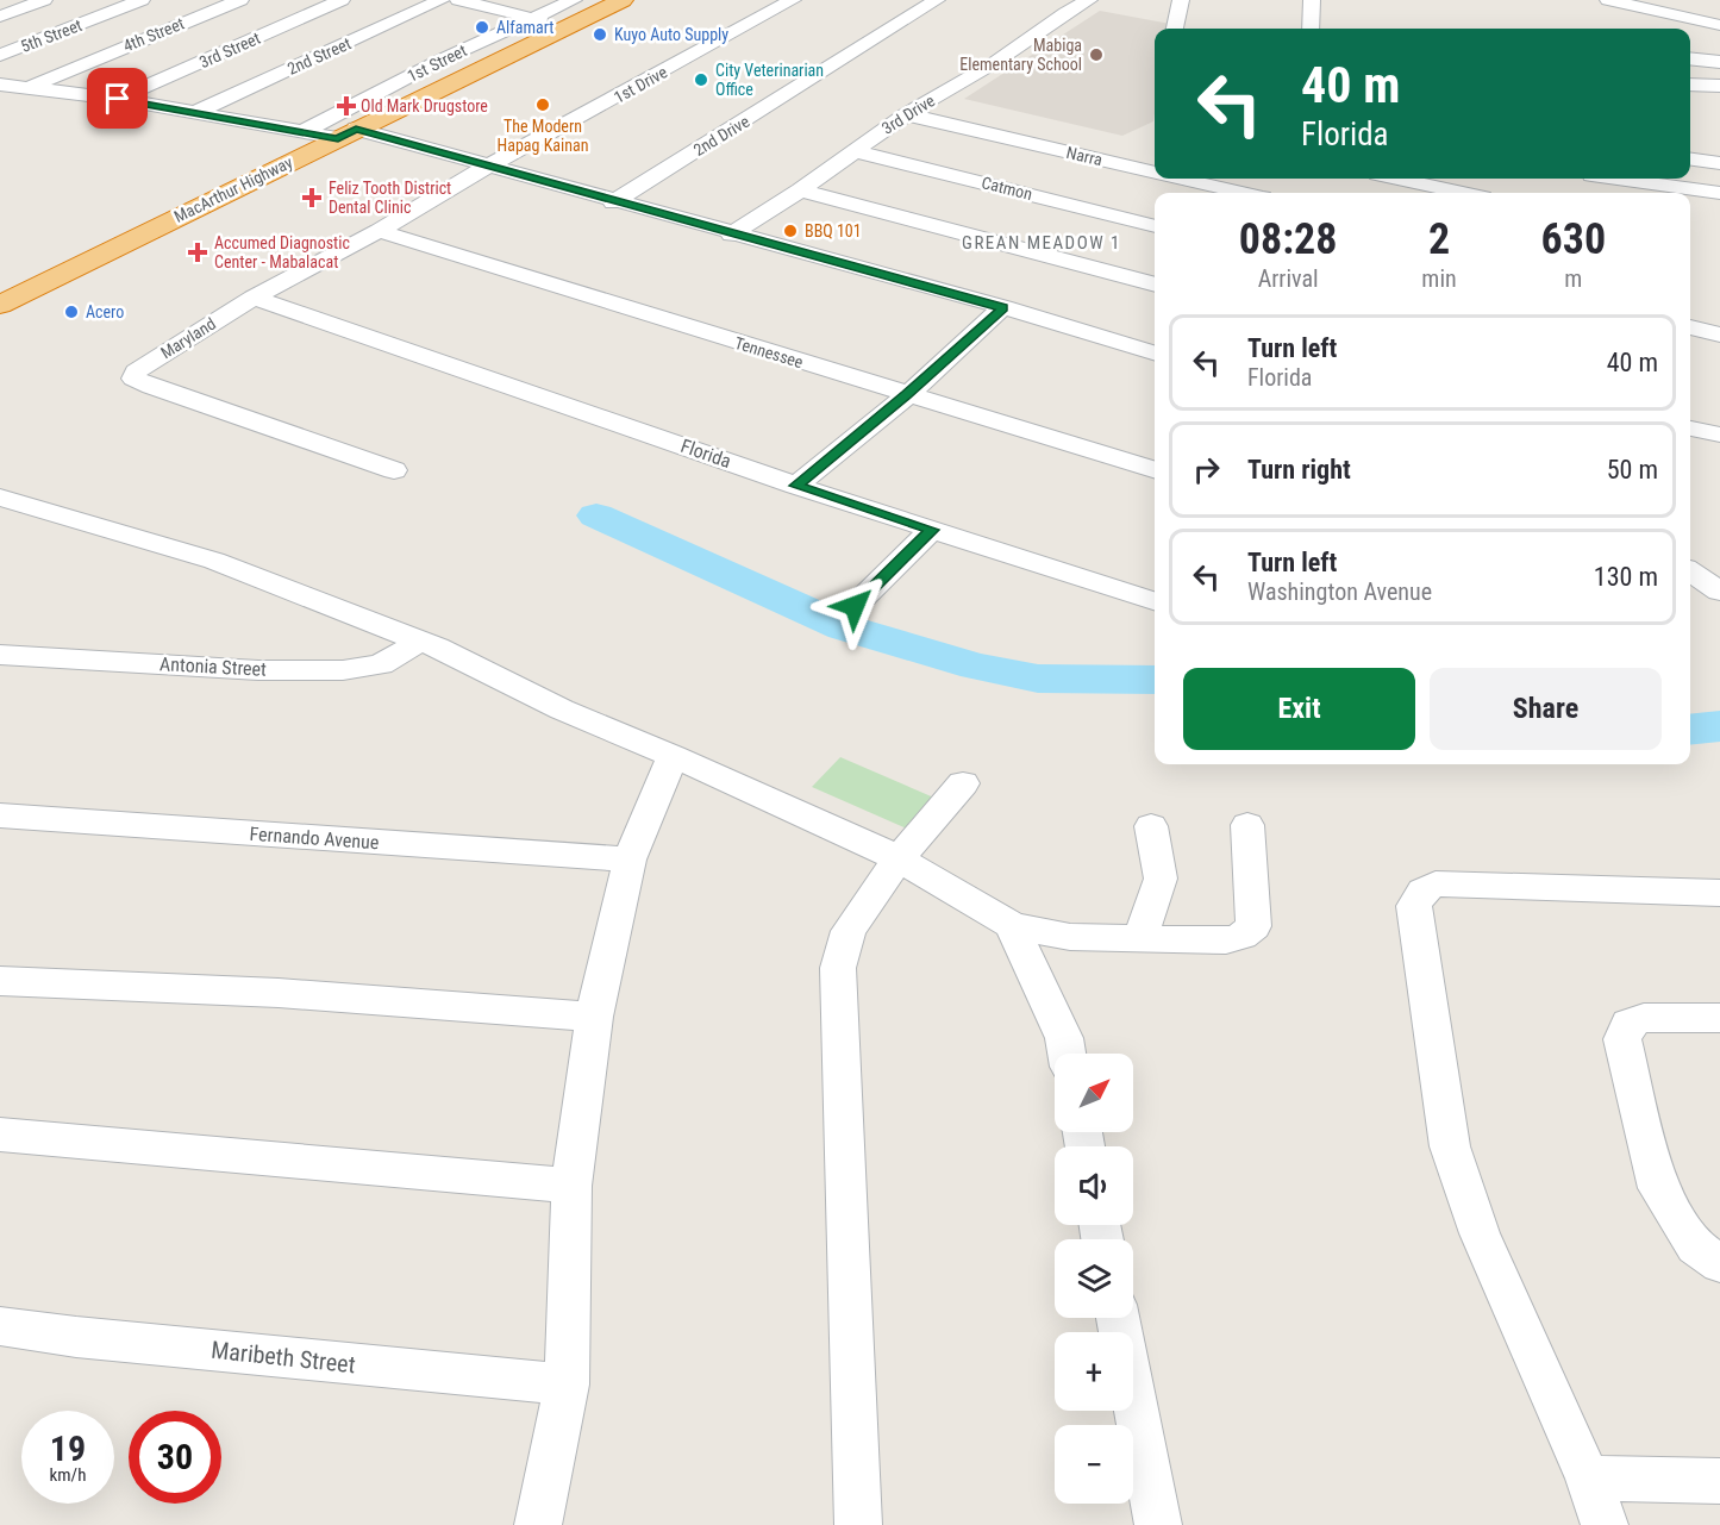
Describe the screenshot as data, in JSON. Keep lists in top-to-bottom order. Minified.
{"streets":{"highway":["MacArthur Highway"],"street":["4th Street","5th Street","3rd Street","2nd Street","1st Street","1st Drive","3rd Drive","2nd Drive","Narra","Catmon","Maryland","Tennessee","Florida","Antonia Street","Fernando Avenue","Maribeth Street"]},"crossings":[["1st Drive","Maryland"],["3rd Drive","Narra"],["3rd Drive","Catmon"],["Maryland","Tennessee"],["Maryland","Florida"]],"districts":["GREAN MEADOW 1"],"places":{"other":["Alfamart","Kuyo Auto Supply","Mabiga Elementary School","City Veterinarian Office","The Modern Hapag Kainan","BBQ 101","Acero"],"health":["Old Mark Drugstore","Feliz Tooth District Dental Clinic","Accumed Diagnostic Center - Mabalacat"]},"north":"top right","page":{"turn":["40 m","Florida"],"eta":["08:28","Arrival","2","min","630","m"],"list":[{"name":"Turn left","note":"Florida","value":"40 m"},{"name":"Turn right","value":"50 m"},{"name":"Turn left","note":"Washington Avenue","value":"130 m"}],"buttons":["Exit","Share"],"map_buttons":["+","−"],"speed":"19 km/h","limit":"30"}}
